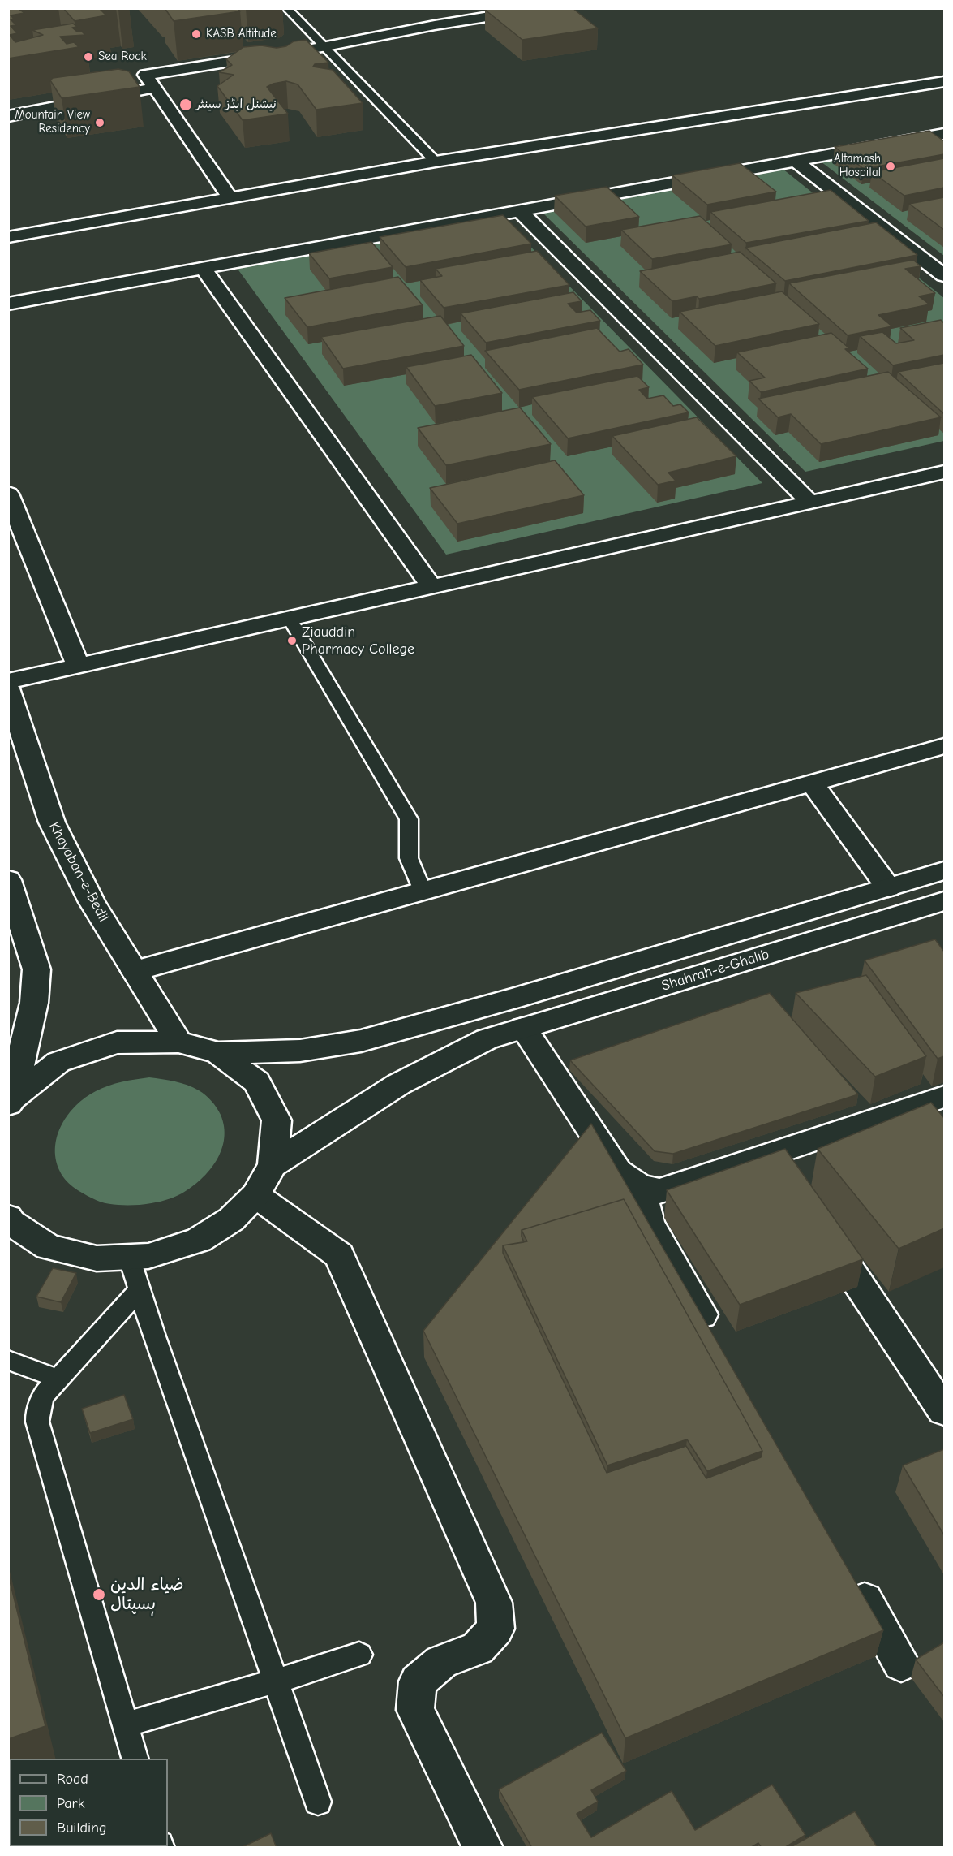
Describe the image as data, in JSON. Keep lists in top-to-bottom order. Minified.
{"streets":{"street":["Khayaban-e-Bedil","Shahrah-e-Ghalib"]},"places":["KASB Altitude","Sea Rock","نیشنل ایڈز سینٹر","Mountain View Residency","Altamash Hospital","Ziauddin Pharmacy College","ضیاء الدین ہسپتال"],"legend":["Road","Park","Building"]}
